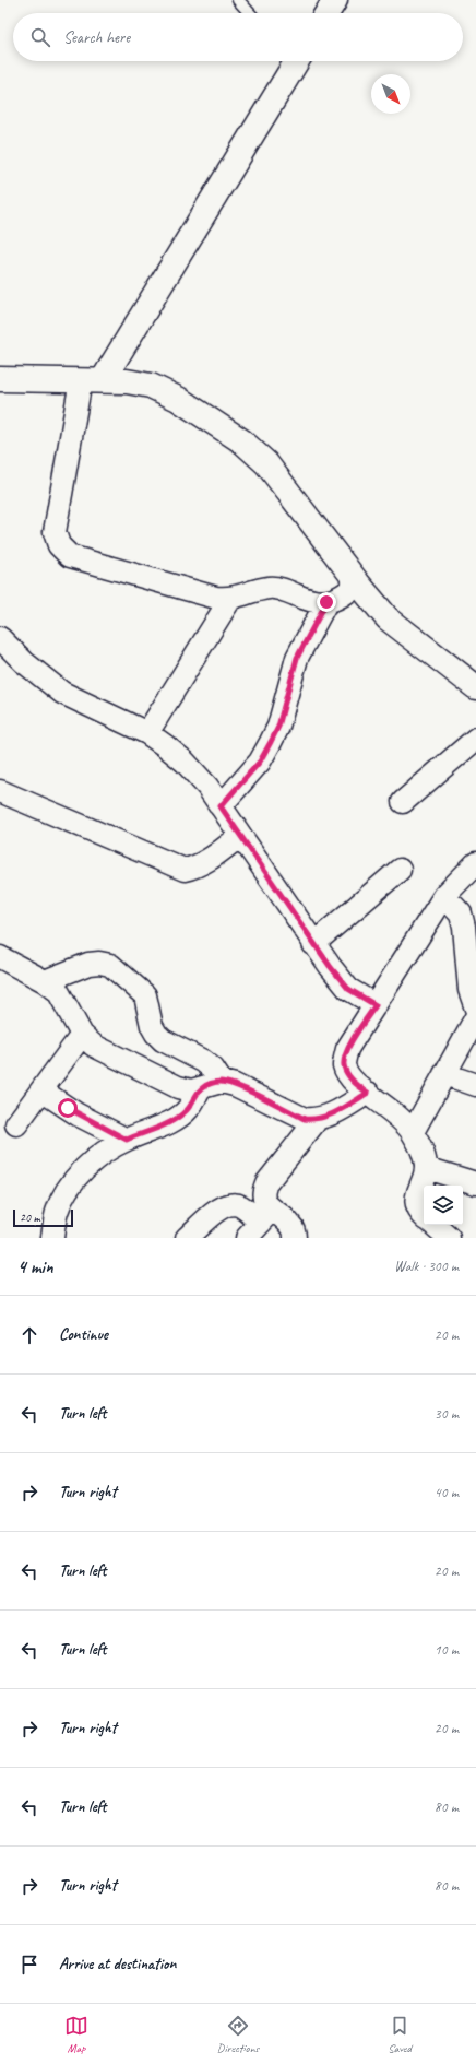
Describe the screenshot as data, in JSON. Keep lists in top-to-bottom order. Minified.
{"scale_bar":"20 m","north":"bottom right","page":{"search":"Search here","scale":"20 m","heading":["4 min","Walk · 300 m"],"list":[["Continue","20 m"],["Turn left","30 m"],["Turn right","40 m"],["Turn left","20 m"],["Turn left","10 m"],["Turn right","20 m"],["Turn left","80 m"],["Turn right","80 m"],"Arrive at destination"],"nav":["Map","Directions","Saved"]}}
